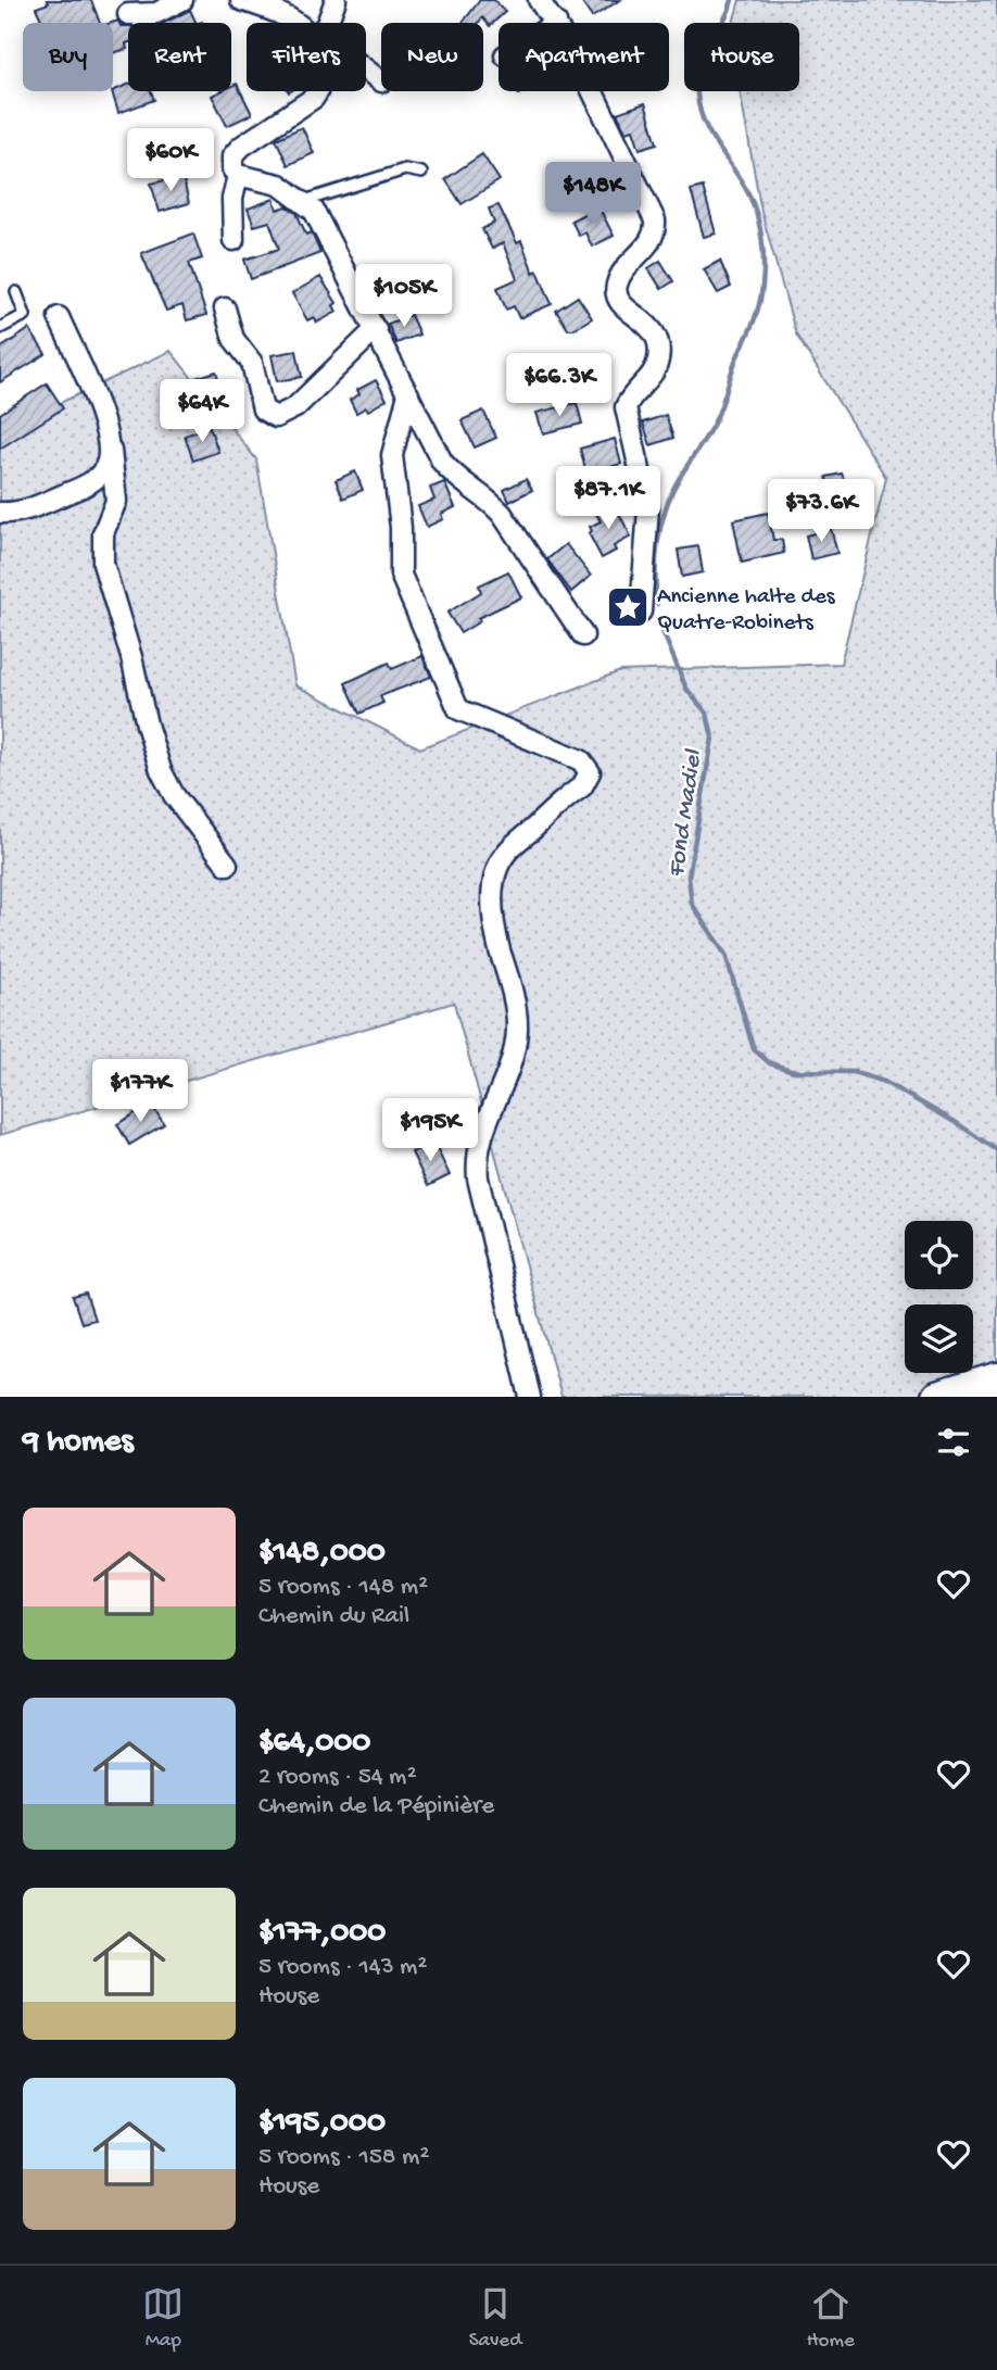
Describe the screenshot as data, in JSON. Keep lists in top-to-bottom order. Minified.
{"water":["Fond Madiel"],"places":{"place":["Ancienne halte des Quatre-Robinets"]},"page":{"chip":["Buy","Rent","Filters","New","Apartment","House"],"price":["$60K","$148K","$105K","$66.3K","$64K","$87.1K","$73.6K","$177K","$195K"],"heading":"9 homes","list":[{"name":"$148,000","note":"5 rooms · 148 m² · Chemin du Rail"},{"name":"$64,000","note":"2 rooms · 54 m² · Chemin de la Pépinière"},{"name":"$177,000","note":"5 rooms · 143 m² · House"},{"name":"$195,000","note":"5 rooms · 158 m² · House"}],"tabs":["Map","Saved","Home"]}}
